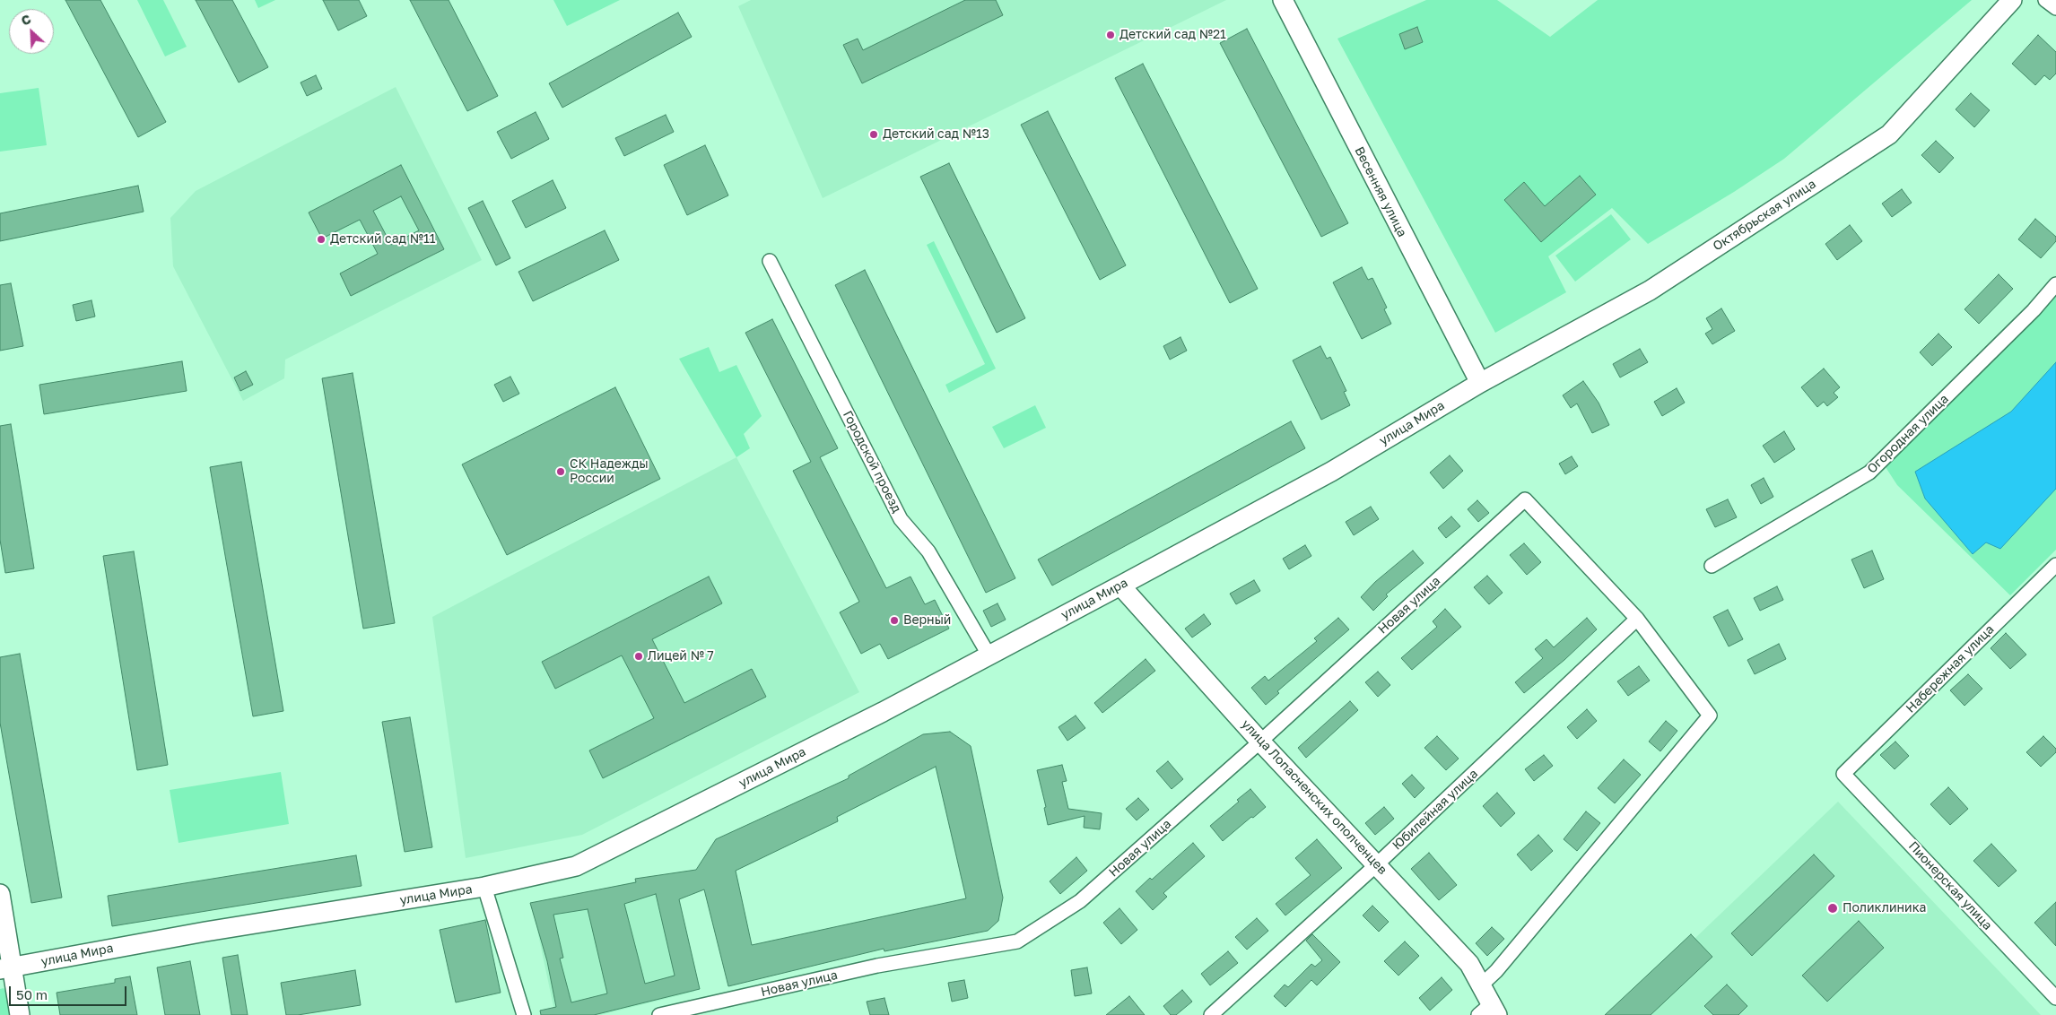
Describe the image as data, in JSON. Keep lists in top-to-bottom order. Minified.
{"streets":{"street":["Весенняя улица","Октябрьская улица","улица Мира","Огородная улица","Городской проезд","Новая улица","Набережная улица","улица Лопасненских ополченцев","Юбилейная улица","Пионерская улица"]},"crossings":[["Весенняя улица","Октябрьская улица"],["Весенняя улица","улица Мира"],["Октябрьская улица","улица Мира"],["улица Мира","Городской проезд"],["улица Мира","улица Лопасненских ополченцев"],["Новая улица","улица Лопасненских ополченцев"],["Новая улица","Юбилейная улица"],["Набережная улица","Пионерская улица"],["улица Лопасненских ополченцев","Юбилейная улица"]],"places":["Детский сад №21","Детский сад №13","Детский сад №11","СК Надежды России","Верный","Лицей № 7","Поликлиника"],"scale_bar":"50 m","north":"top left"}
